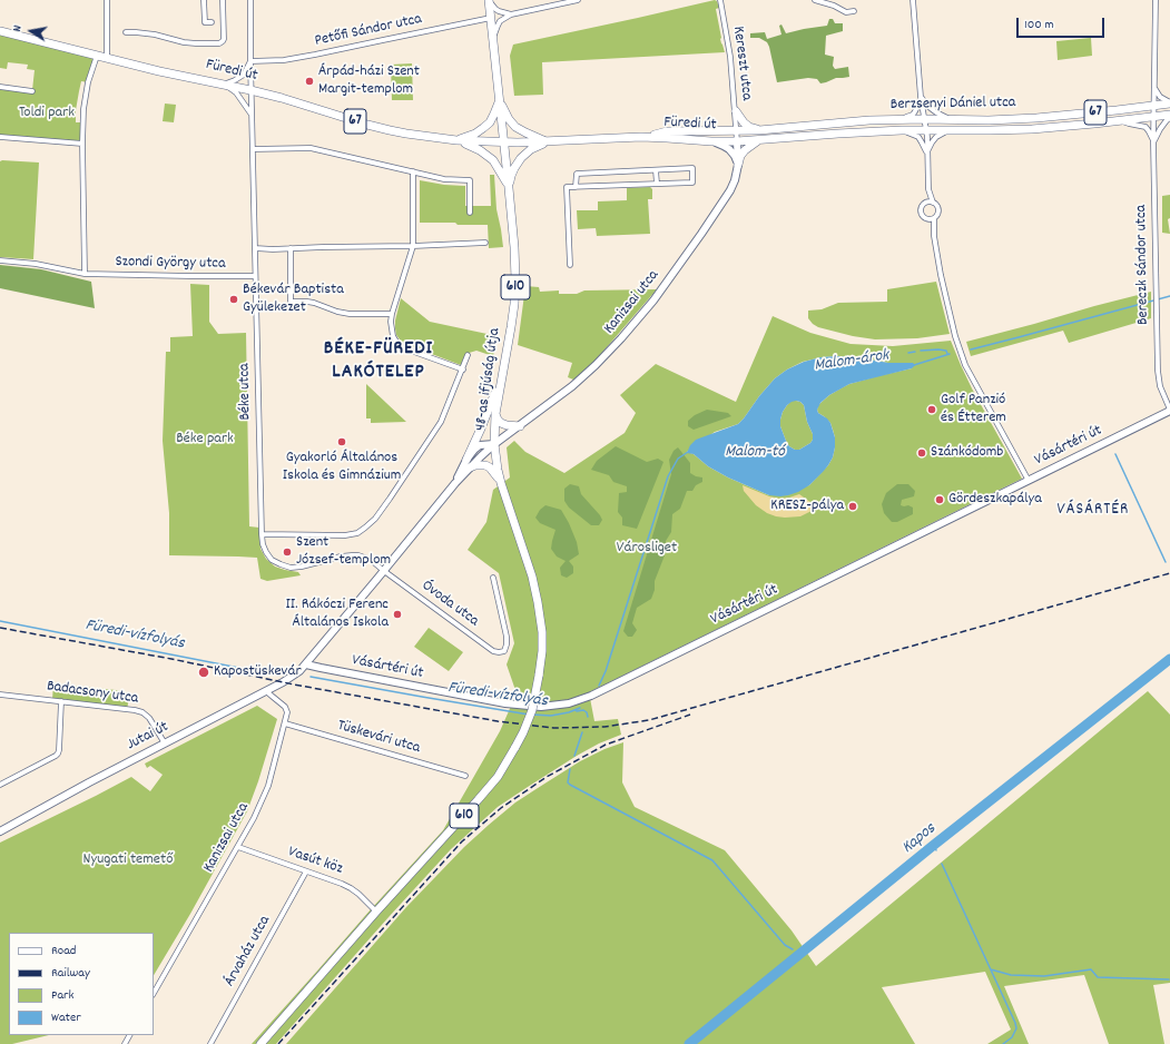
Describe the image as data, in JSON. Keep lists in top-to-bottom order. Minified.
{"streets":{"main road":["Füredi út","Berzsenyi Dániel utca","67","610","48-as ifjúság útja"],"street":["Petőfi Sándor utca","Kereszt utca","Szondi György utca","Bereczk Sándor utca","Kanizsai utca","Béke utca","Vásártéri út","Óvoda utca","Badacsony utca","Jutai út","Tüskevári utca","Vasút köz","Árvaház utca"]},"crossings":[["Petőfi Sándor utca","610"],["Petőfi Sándor utca","Béke utca"],["Kereszt utca","Füredi út"],["Kereszt utca","Berzsenyi Dániel utca"],["Kereszt utca","Kanizsai utca"],["Füredi út","Berzsenyi Dániel utca"],["Füredi út","67"],["Füredi út","Kanizsai utca"],["Füredi út","Béke utca"],["Berzsenyi Dániel utca","Bereczk Sándor utca"],["Berzsenyi Dániel utca","Kanizsai utca"],["67","610"],["Szondi György utca","Béke utca"],["Bereczk Sándor utca","Vásártéri út"],["610","48-as ifjúság útja"],["610","Vasút köz"],["Kanizsai utca","48-as ifjúság útja"],["Kanizsai utca","Béke utca"],["Kanizsai utca","Vásártéri út"],["Kanizsai utca","Óvoda utca"],["Kanizsai utca","Jutai út"],["Kanizsai utca","Tüskevári utca"],["Kanizsai utca","Vasút köz"],["48-as ifjúság útja","Béke utca"],["48-as ifjúság útja","Vasút köz"],["Béke utca","Óvoda utca"],["Vásártéri út","Jutai út"],["Badacsony utca","Jutai út"],["Vasút köz","Árvaház utca"]],"districts":["BÉKE-FÜREDI LAKÓTELEP","VÁSÁRTÉR"],"water":["Malom-árok","Malom-tó","Füredi-vízfolyás","Kapos"],"parks":["Toldi park","Béke park","Városliget","Nyugati temető"],"places":["Árpád-házi Szent Margit-templom","Békevár Baptista Gyülekezet","Golf Panzió és Étterem","Gyakorló Általános Iskola és Gimnázium","Szánkódomb","Gördeszkapálya","KRESZ-pálya","Szent József-templom","II. Rákóczi Ferenc Általános Iskola","Kapostüskevár"],"legend":["Road","Railway","Park","Water"],"scale_bar":"100 m","north":"left"}
